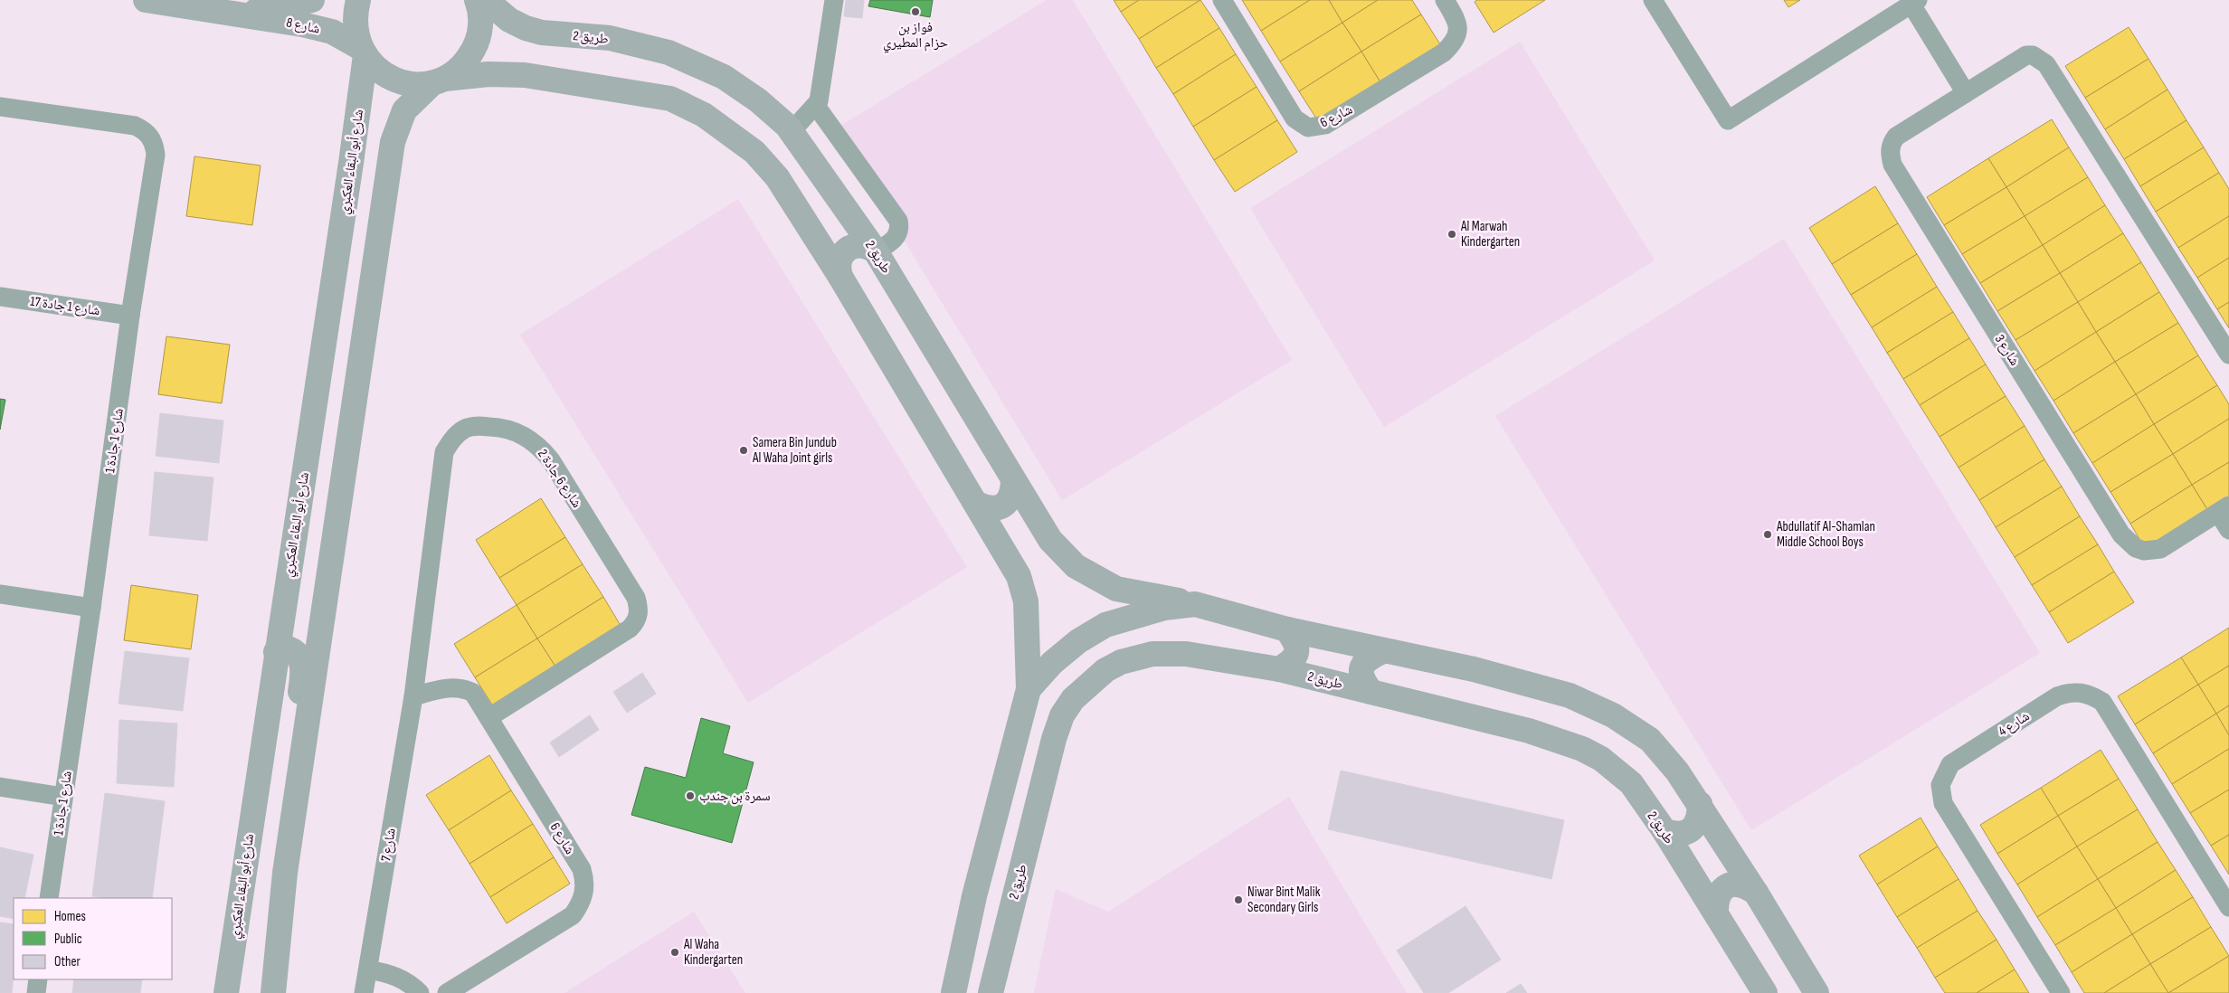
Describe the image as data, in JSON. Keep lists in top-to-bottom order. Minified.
{"streets":{"street":["شارع 8","طريق 2","شارع 6","شارع أبو البقاء العكبري","شارع 1 جادة 17","شارع 3","شارع 1 جادة 1","شارع 6 جادة 2","شارع 4","شارع 7"]},"crossings":[["شارع 8","طريق 2"],["شارع 8","شارع أبو البقاء العكبري"],["طريق 2","شارع أبو البقاء العكبري"],["شارع 6","شارع 6 جادة 2"],["شارع 6","شارع 7"],["شارع 1 جادة 17","شارع 1 جادة 1"],["شارع 6 جادة 2","شارع 7"]],"places":["فواز بن حزام المطيري","Al Marwah Kindergarten","Samera Bin Jundub Al Waha Joint girls","Abdullatif Al-Shamlan Middle School Boys","سمرة بن جندب","Niwar Bint Malik Secondary Girls","Al Waha Kindergarten"],"legend":["Homes","Public","Other"]}
